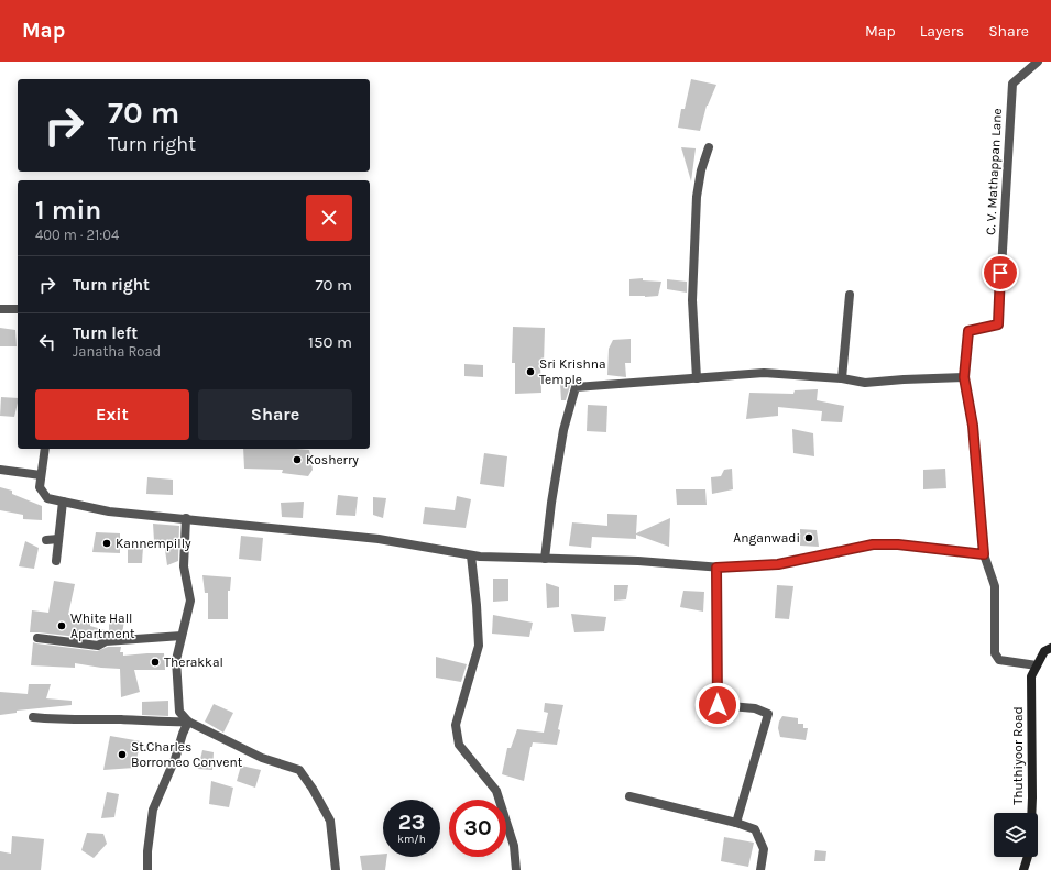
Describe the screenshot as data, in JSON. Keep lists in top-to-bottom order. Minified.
{"streets":{"main road":["Thuthiyoor Road"],"street":["C. V. Mathappan Lane"]},"places":["Sri Krishna Temple","Kosherry","Anganwadi","Kannempilly","White Hall Apartment","Therakkal","St.Charles Borromeo Convent"],"page":{"header":"Map","nav":["Map","Layers","Share"],"turn":["70 m","Turn right"],"heading":["1 min","400 m · 21:04"],"list":[{"name":"Turn right","value":"70 m"},{"name":"Turn left","note":"Janatha Road","value":"150 m"}],"buttons":["Exit","Share"],"speed":"23 km/h","limit":"30"}}
